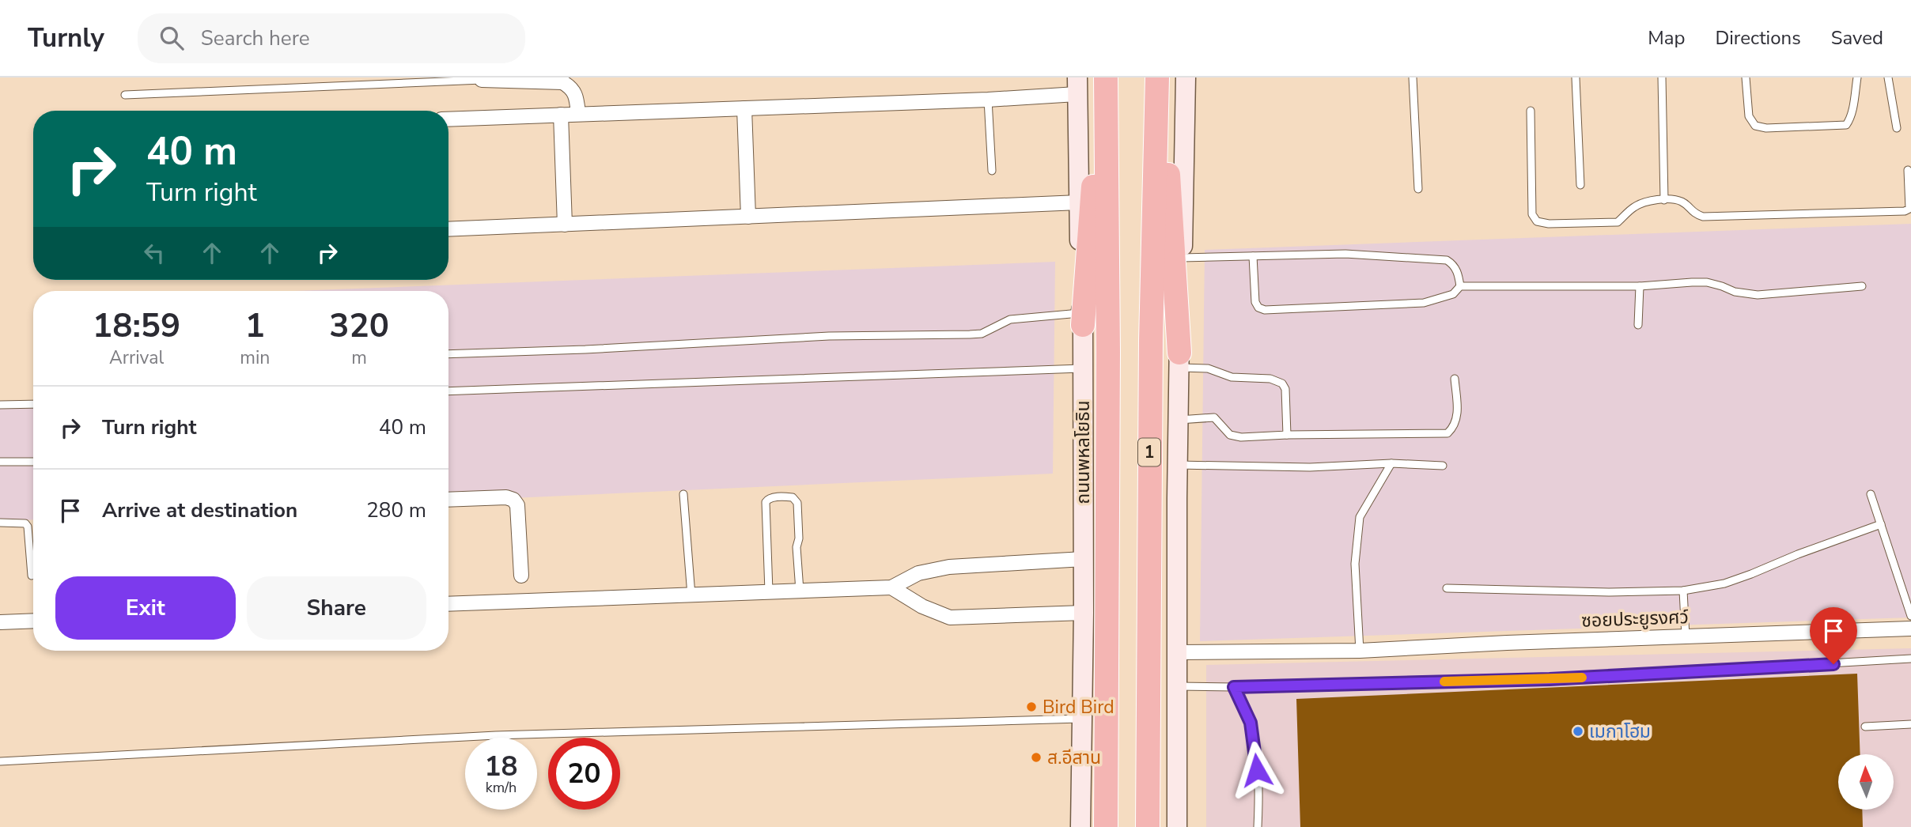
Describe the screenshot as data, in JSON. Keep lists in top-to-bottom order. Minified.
{"streets":{"highway":["ถนนพหลโยธิน","1"],"street":["ซอยประยูรงศว์"]},"crossings":[["1","ซอยประยูรงศว์"]],"places":["Bird Bird","เมกาโฮม","ส.อีสาน"],"north":"top","page":{"header":"Turnly","search":"Search here","nav":["Map","Directions","Saved"],"turn":["40 m","Turn right"],"eta":["18:59","Arrival","1","min","320","m"],"list":[{"name":"Turn right","value":"40 m"},{"name":"Arrive at destination","value":"280 m"}],"buttons":["Exit","Share"],"speed":"18 km/h","limit":"20"}}
